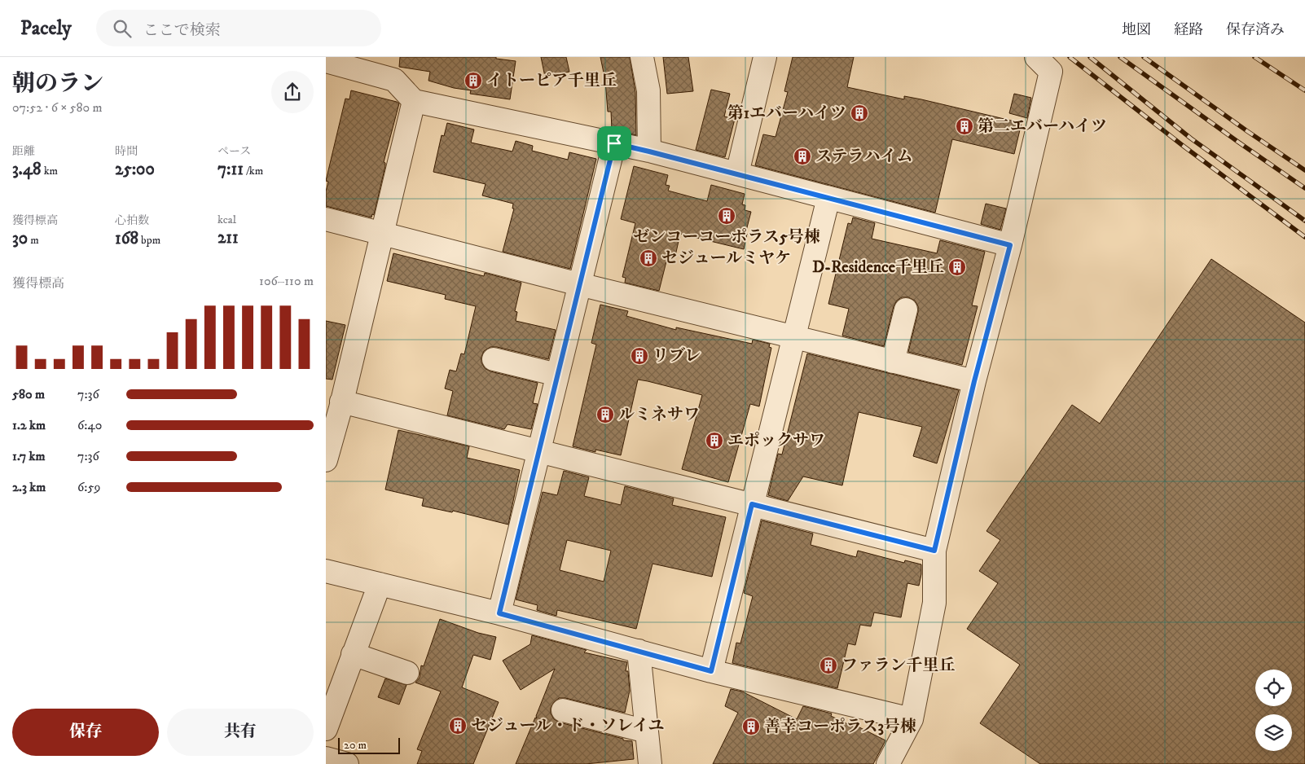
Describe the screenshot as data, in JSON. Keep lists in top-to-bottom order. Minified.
{"places":{"building":["イトーピア千里丘","第1エバーハイツ","第二エバーハイツ","ステラハイム","ゼンコーコーポラス5号棟","セジュールミヤケ","D-Residence千里丘","リブレ","ルミネサワ","エポックサワ","ファラン千里丘","セジュール・ド・ソレイユ","善幸コーポラス3号棟"]},"scale_bar":"20 m","page":{"header":"Pacely","search":"ここで検索","nav":["地図","経路","保存済み"],"heading":["朝のラン","07:52 · 6 × 580 m"],"stats":[["距離","3.48 km"],["時間","25:00"],["ペース","7:11 /km"],["獲得標高","30 m"],["心拍数","168 bpm"],["kcal","211"]],"chart":["獲得標高","106–110 m"],"list":[{"name":"580 m","note":"7:36"},{"name":"1.2 km","note":"6:40"},{"name":"1.7 km","note":"7:36"},{"name":"2.3 km","note":"6:59"}],"buttons":["保存","共有"],"scale":"20 m"}}
